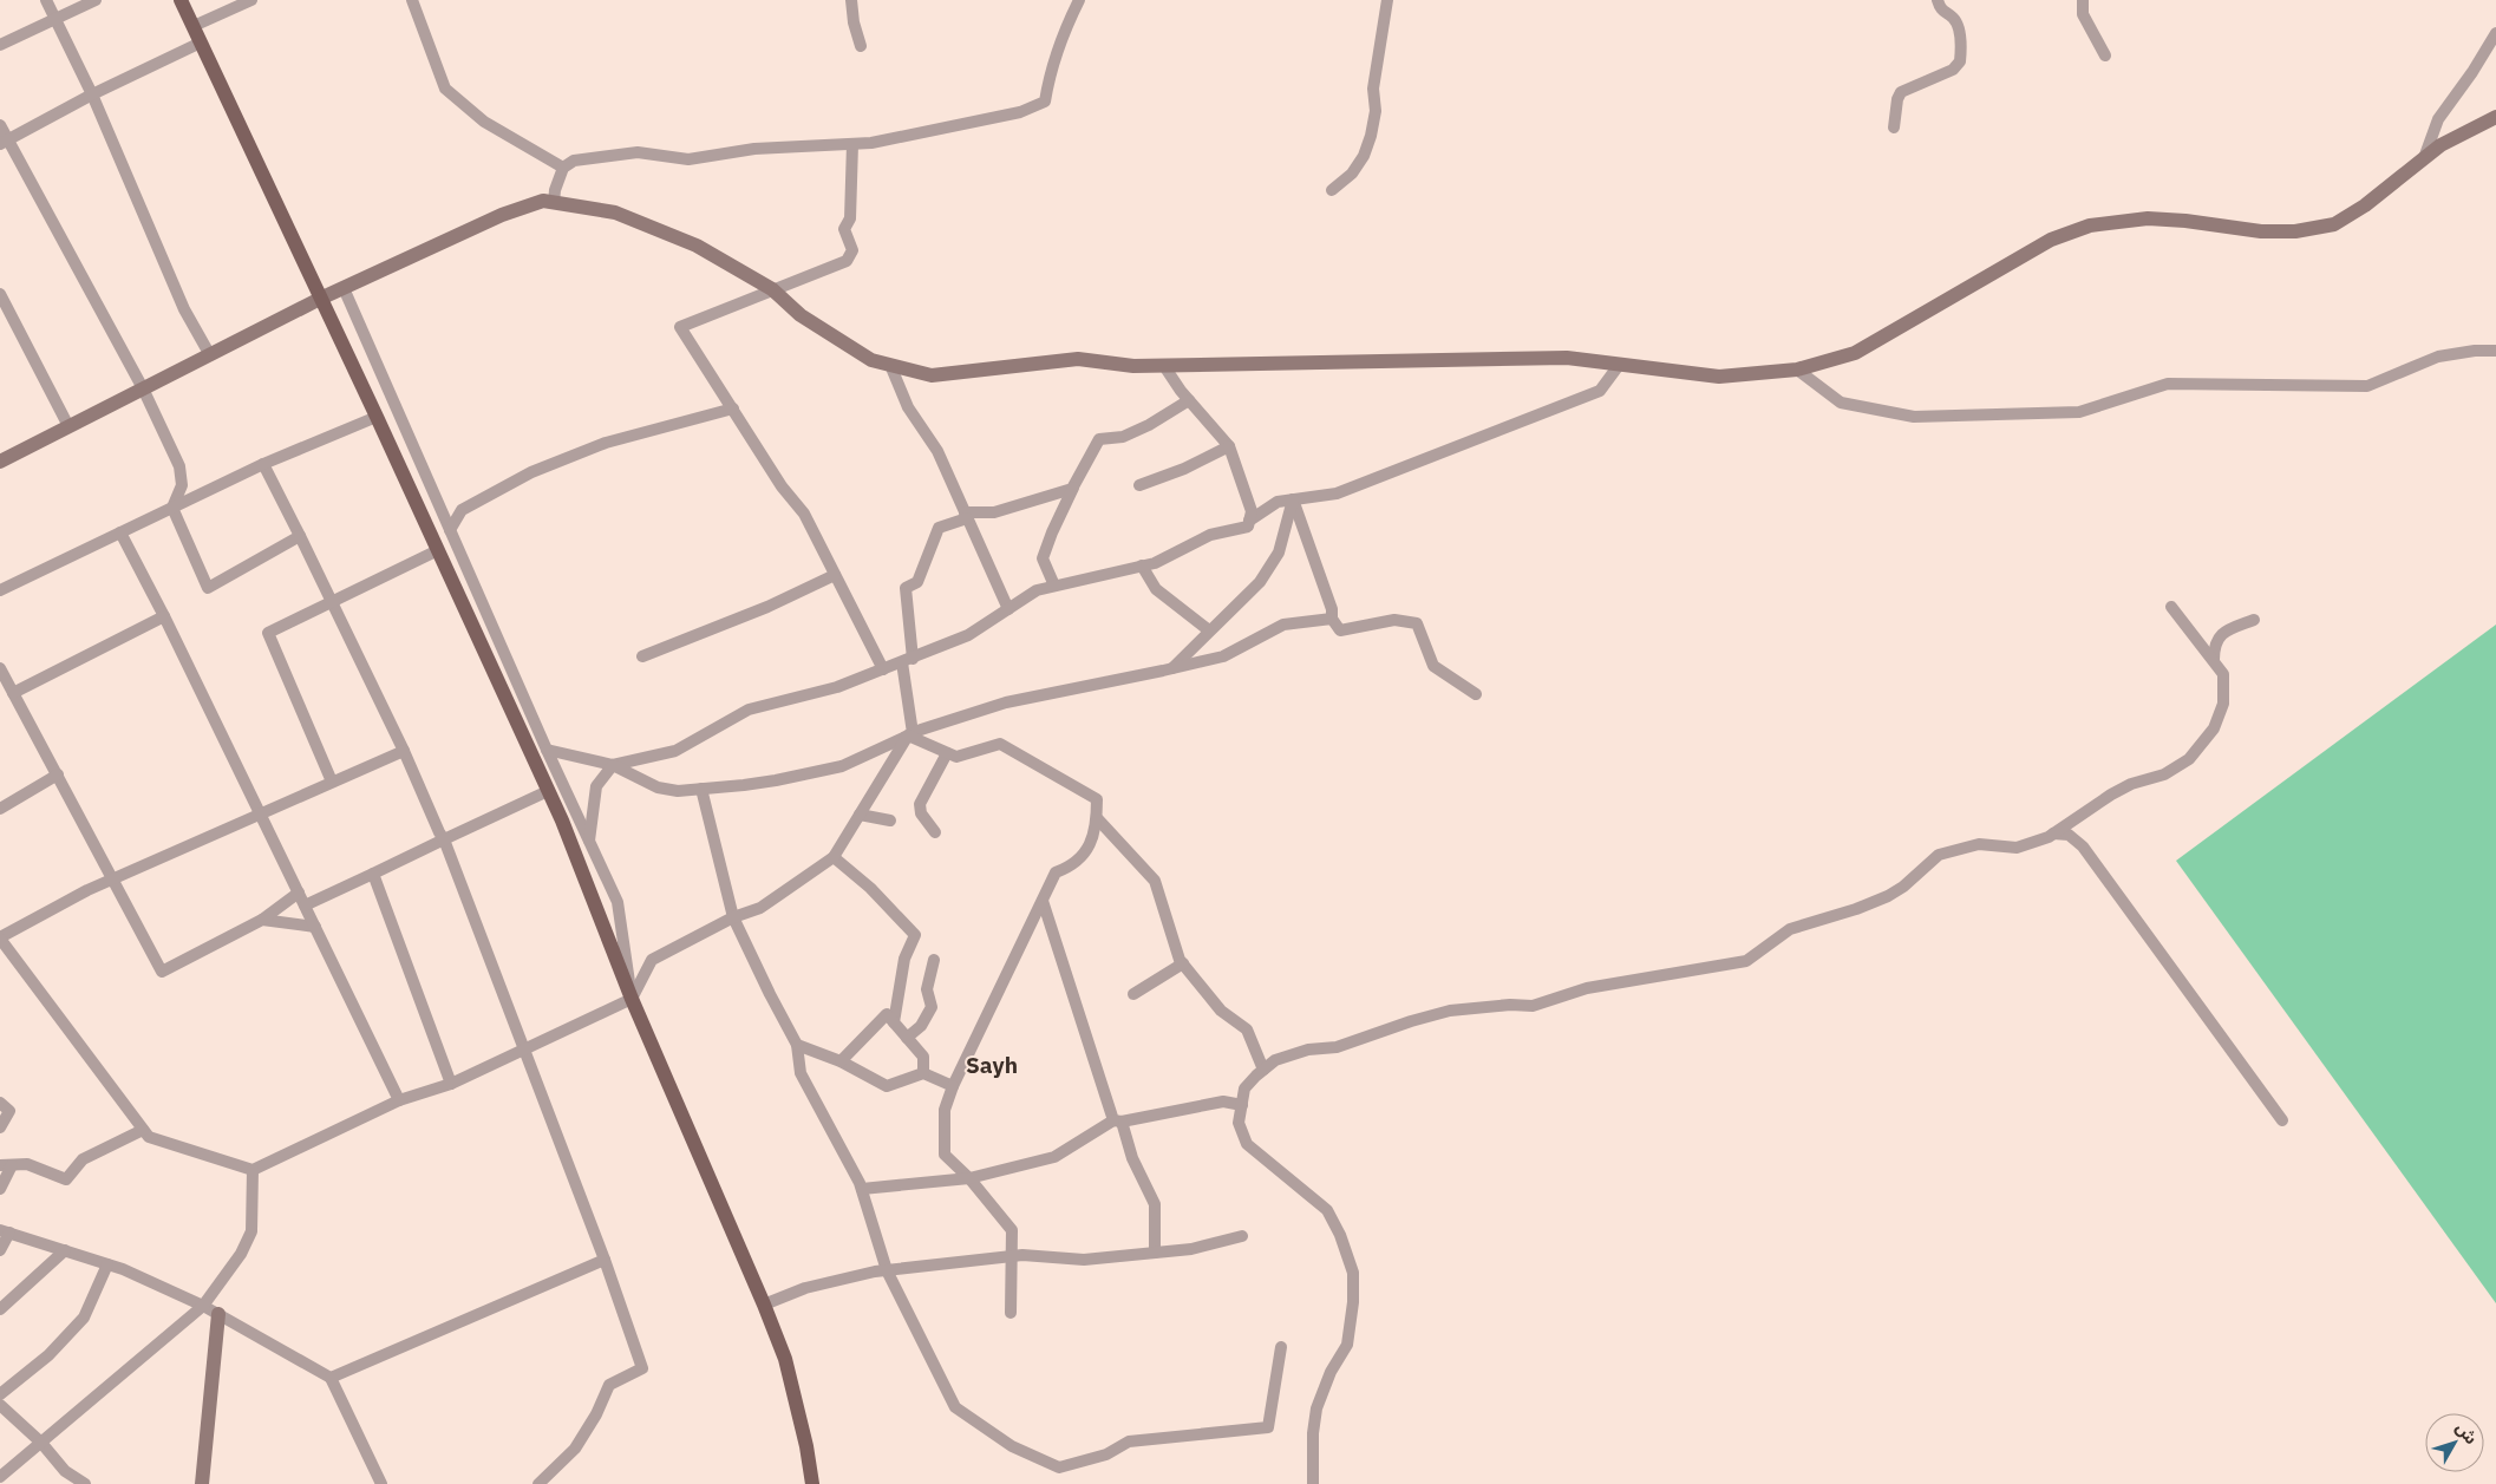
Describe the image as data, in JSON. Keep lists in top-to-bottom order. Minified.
{"districts":["Sayh"],"north":"top right"}
